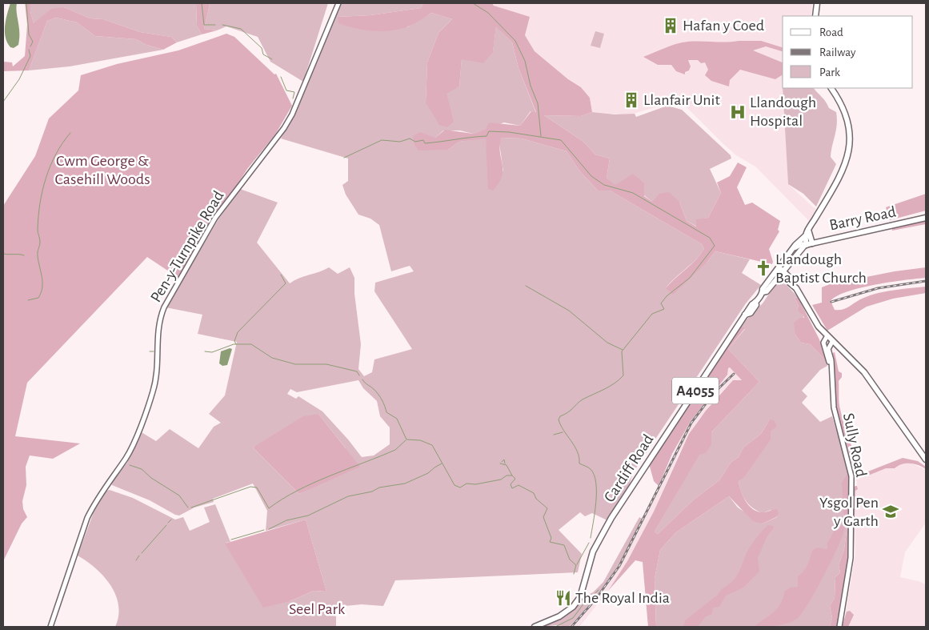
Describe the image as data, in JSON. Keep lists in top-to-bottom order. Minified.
{"streets":{"main road":["Barry Road","A4055","Cardiff Road"],"street":["Pen-y-Turnpike Road","Sully Road"]},"crossings":[["Barry Road","Cardiff Road"]],"parks":["Cwm George & Casehill Woods","Seel Park"],"places":{"building":["Hafan y Coed","Llanfair Unit"],"hospital":["Llandough Hospital"],"church":["Llandough Baptist Church"],"school or university":["Ysgol Pen y Garth"],"restaurant":["The Royal India"]},"legend":["Road","Railway","Park"]}
